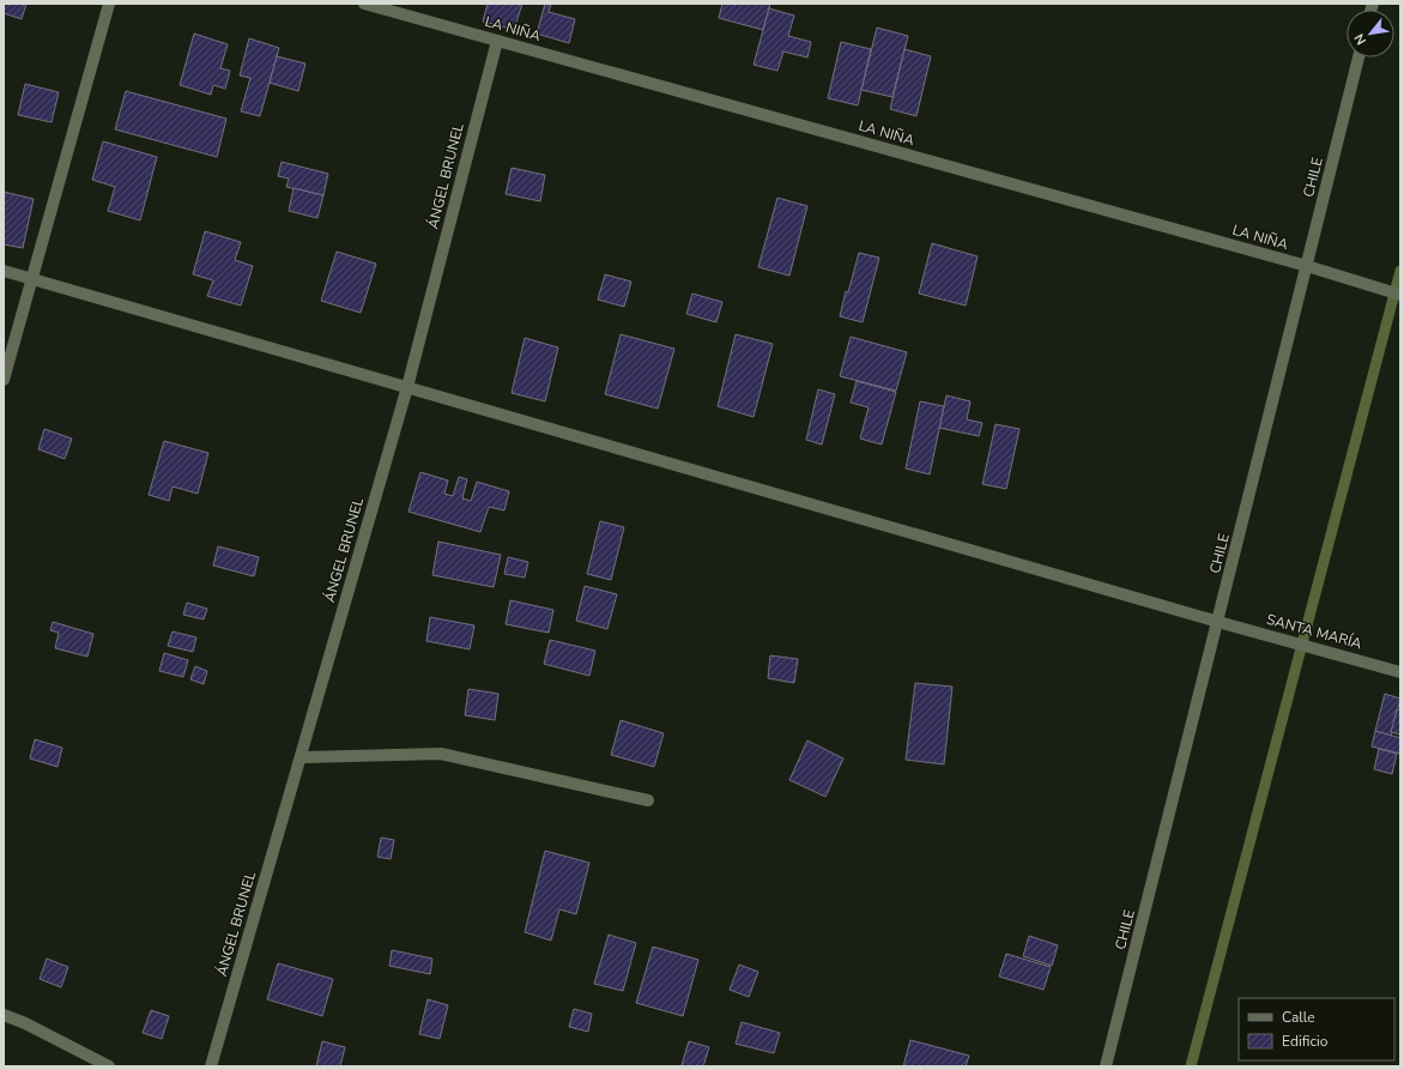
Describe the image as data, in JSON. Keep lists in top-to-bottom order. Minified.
{"streets":{"street":["LA NIÑA","ÁNGEL BRUNEL","CHILE","SANTA MARÍA"]},"crossings":[["LA NIÑA","ÁNGEL BRUNEL"],["LA NIÑA","CHILE"],["ÁNGEL BRUNEL","SANTA MARÍA"],["CHILE","SANTA MARÍA"]],"legend":["Calle","Edificio"],"north":"bottom left"}
